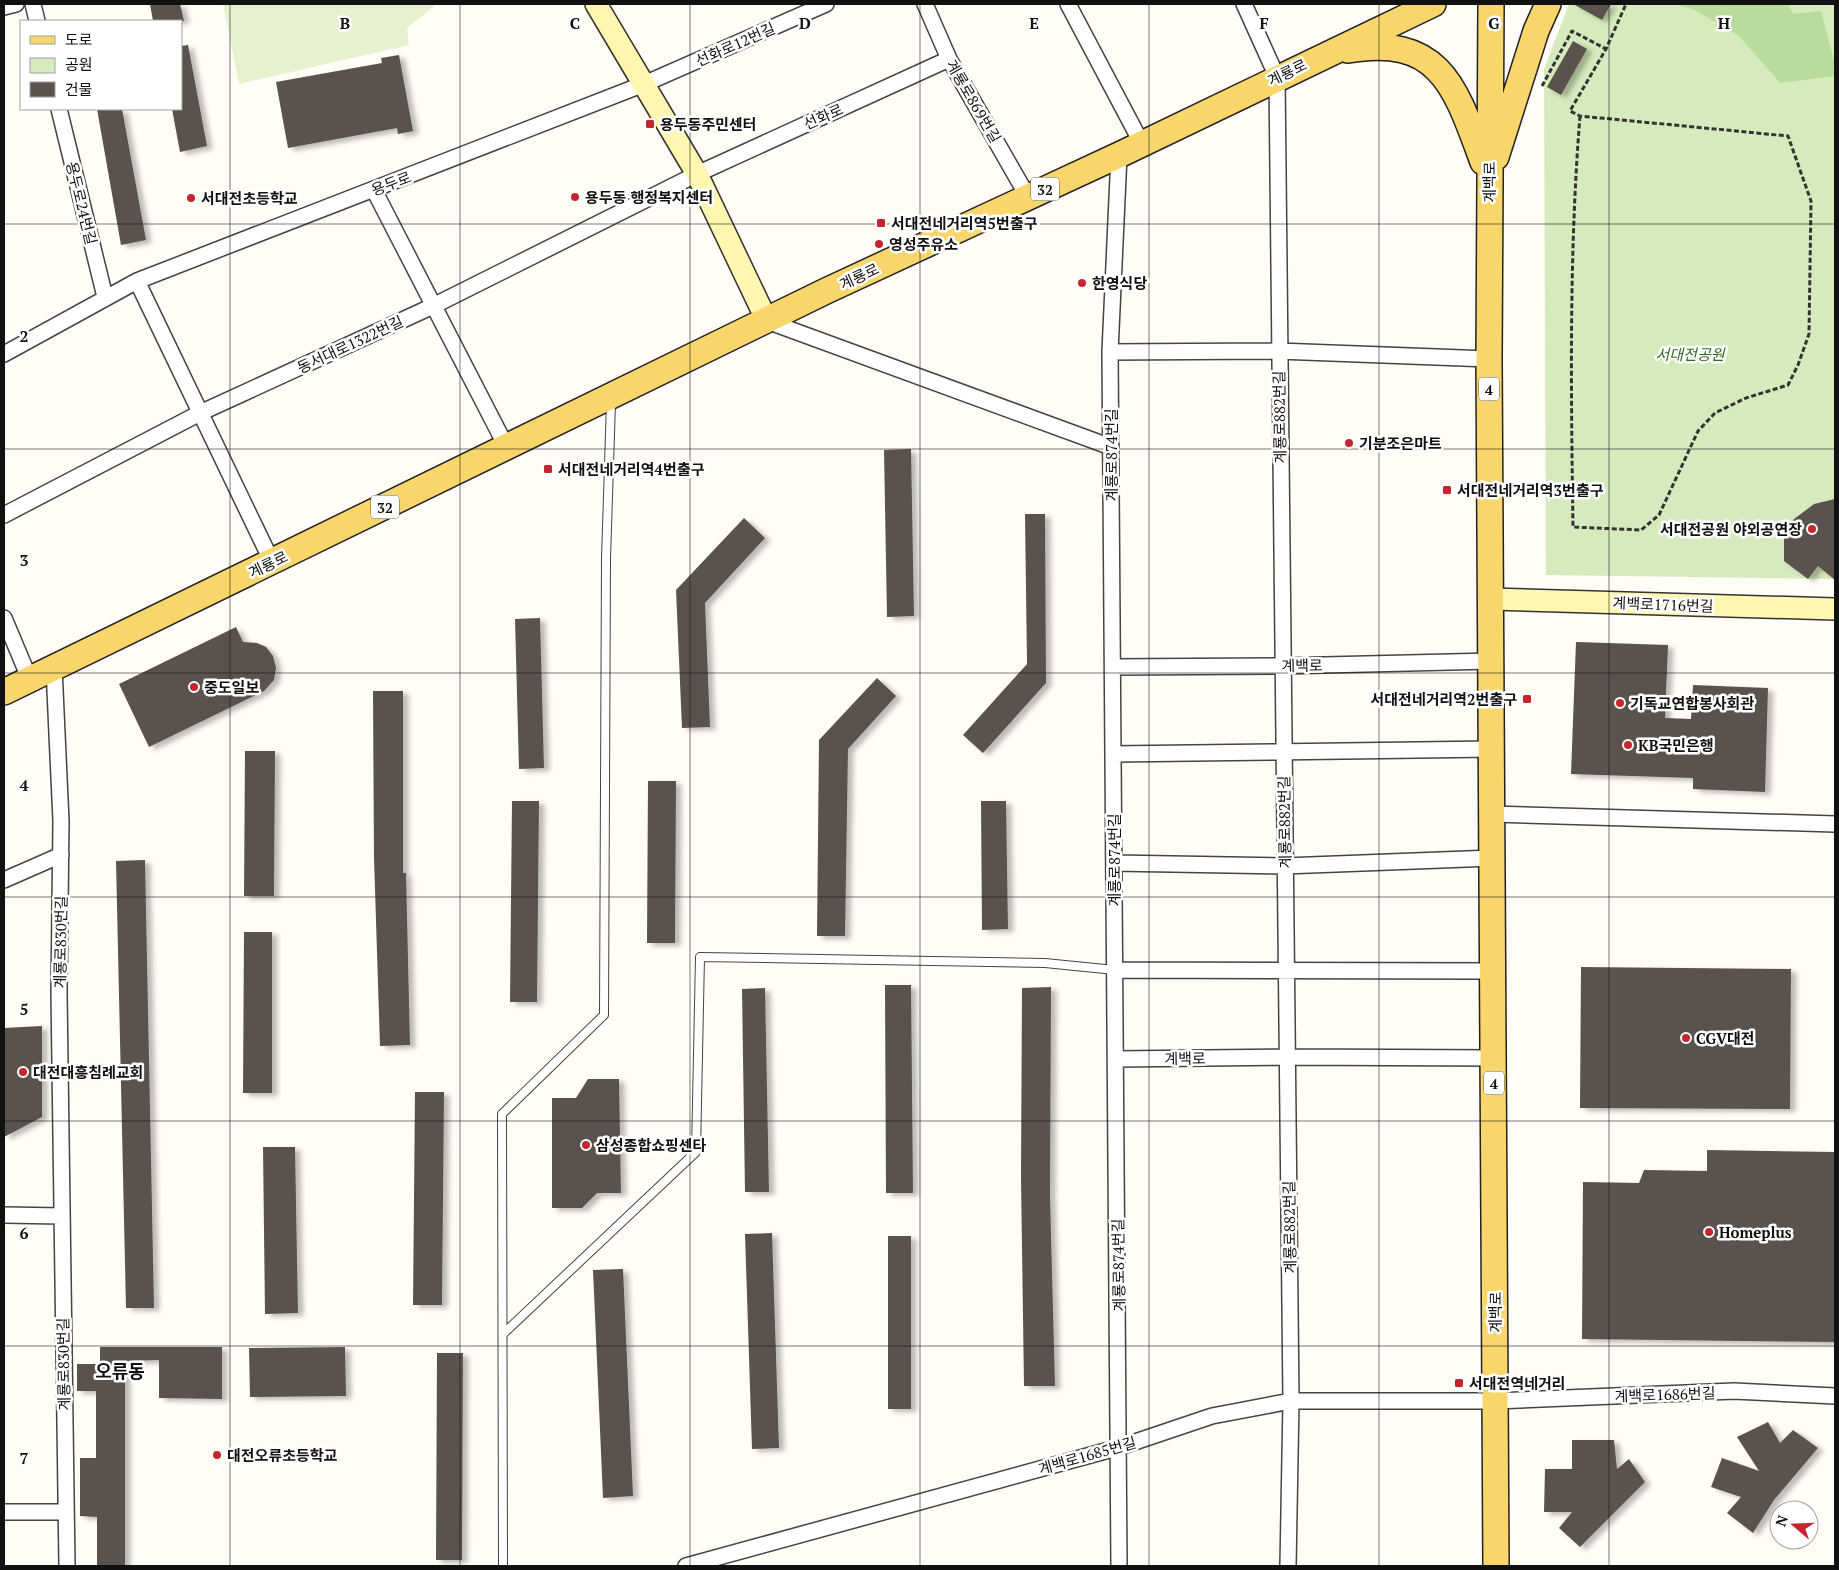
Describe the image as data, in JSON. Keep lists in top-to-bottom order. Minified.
{"streets":{"main road":["계룡로","계백로","32","4","계백로1716번길"],"street":["선화로12번길","계룡로869번길","선화로","용두로","용두로24번길","동서대로1322번길","계룡로882번길","계룡로874번길","계룡로830번길","계백로1686번길","계백로1685번길"]},"crossings":[["선화로12번길","용두로"],["계룡로","계룡로869번길"],["계룡로","계룡로882번길"],["계룡로","계룡로874번길"],["계룡로","계룡로830번길"],["계룡로869번길","선화로"],["선화로","동서대로1322번길"],["계백로","계룡로882번길"],["계백로","계룡로874번길"],["계백로","계백로1716번길"],["계백로","계백로1686번길"],["계백로","계백로1685번길"],["용두로","용두로24번길"],["계룡로882번길","계백로1685번길"],["계룡로874번길","계백로1685번길"],["계백로1686번길","계백로1685번길"]],"districts":["오류동"],"parks":["서대전공원"],"places":{"transit":["용두동주민센터","서대전네거리역5번출구","서대전네거리역4번출구","서대전네거리역3번출구","서대전네거리역2번출구","서대전역네거리"],"other":["용두동 행정복지센터","서대전초등학교","영성주유소","한영식당","기분조은마트","서대전공원 야외공연장","중도일보","기독교연합봉사회관","KB국민은행","CGV대전","대전대흥침례교회","삼성종합쇼핑센타","Homeplus","대전오류초등학교"]},"legend":["도로","공원","건물"],"north":"left","grid":{"columns":["B","C","D","E","F","G","H"],"rows":["2","3","4","5","6","7"]}}
